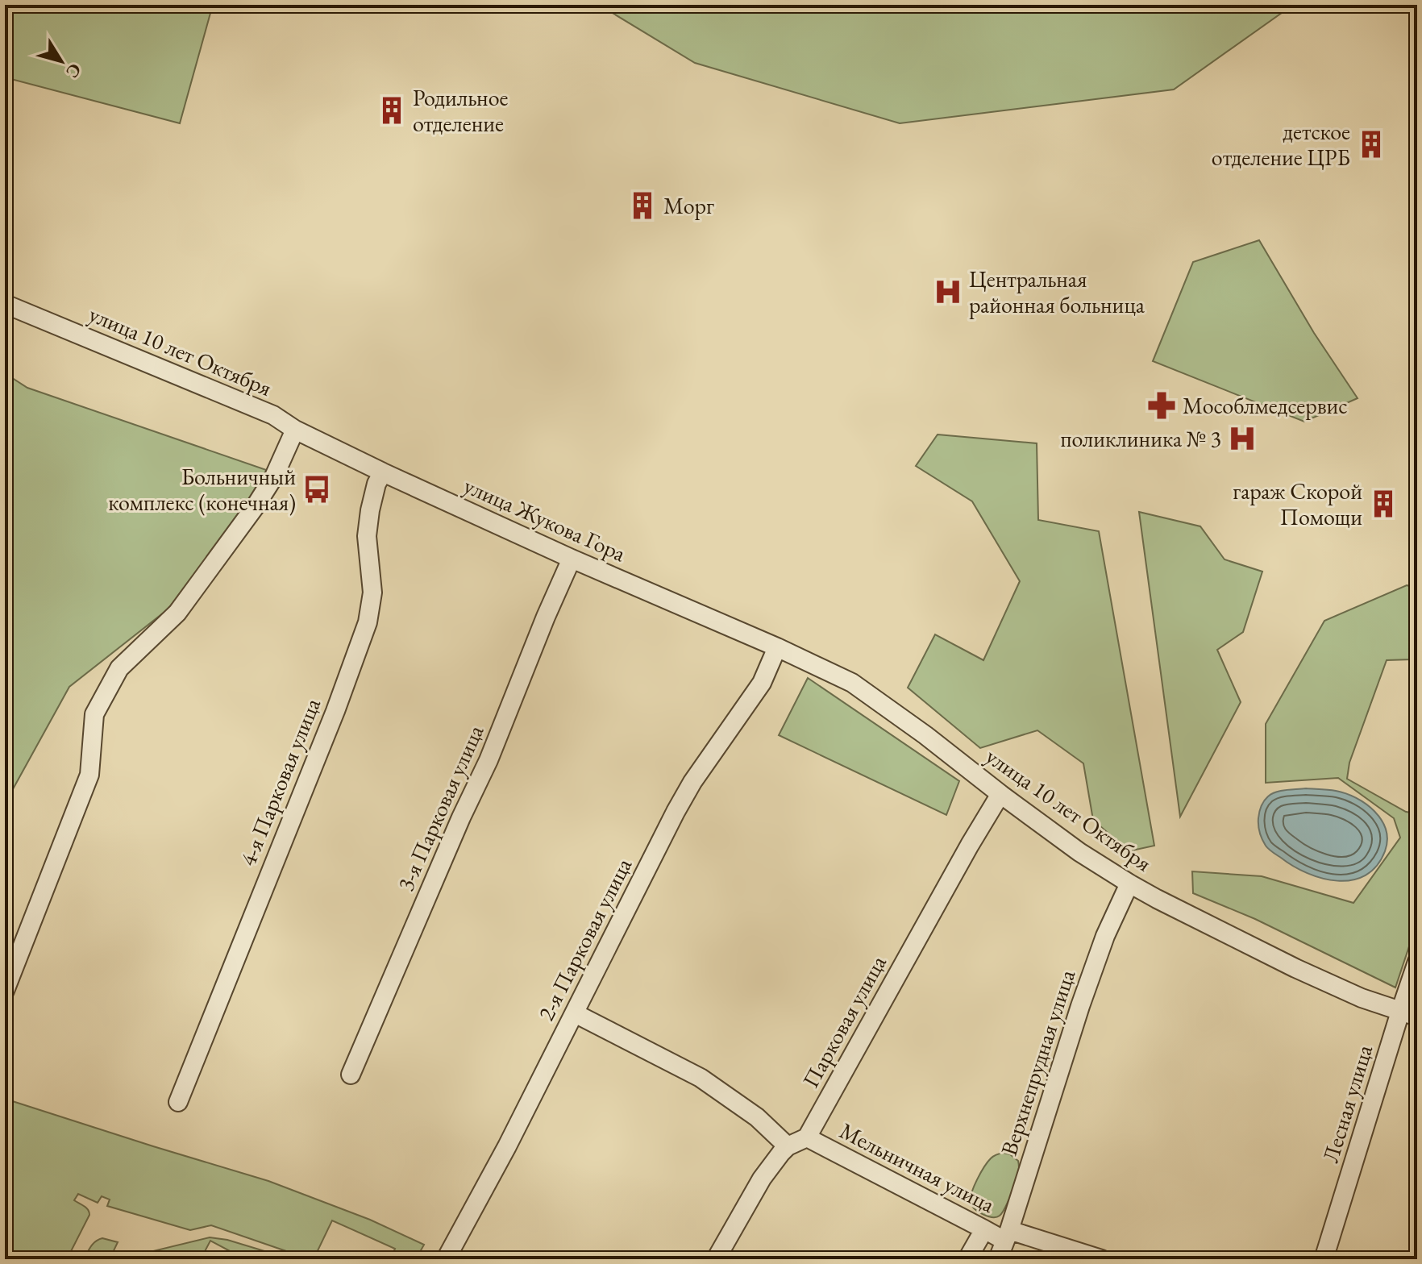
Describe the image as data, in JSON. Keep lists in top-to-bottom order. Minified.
{"streets":{"street":["улица 10 лет Октября","улица Жукова Гора","4-я Парковая улица","3-я Парковая улица","2-я Парковая улица","Парковая улица","Верхнепрудная улица","Лесная улица","Мельничная улица"]},"crossings":[["улица 10 лет Октября","улица Жукова Гора"],["улица 10 лет Октября","2-я Парковая улица"],["улица 10 лет Октября","Парковая улица"],["улица 10 лет Октября","Верхнепрудная улица"],["улица 10 лет Октября","Лесная улица"],["улица Жукова Гора","4-я Парковая улица"],["улица Жукова Гора","3-я Парковая улица"],["улица Жукова Гора","2-я Парковая улица"],["Парковая улица","Мельничная улица"],["Верхнепрудная улица","Мельничная улица"]],"places":{"building":["Родильное отделение","детское отделение ЦРБ","Морг","гараж Скорой Помощи"],"hospital":["Центральная районная больница","поликлиника № 3"],"pharmacy":["Мособлмедсервис"],"bus stop":["Больничный комплекс (конечная)"]},"north":"bottom right"}
